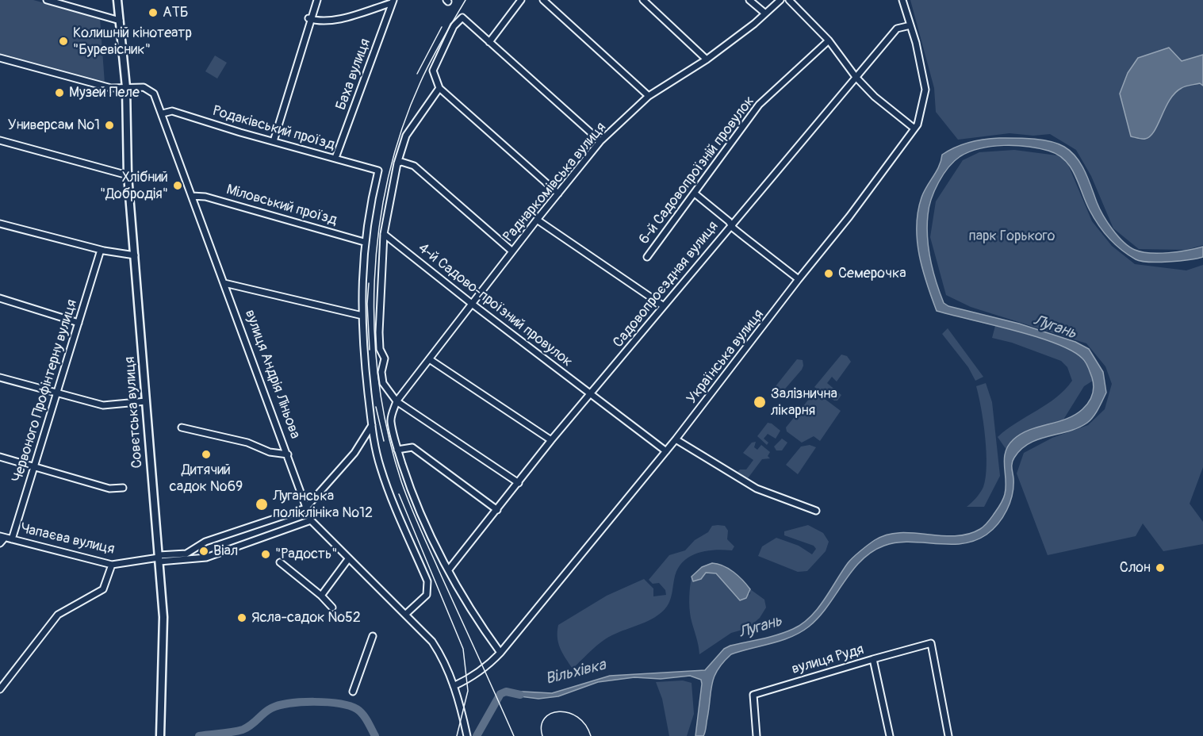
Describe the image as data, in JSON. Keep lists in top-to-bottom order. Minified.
{"streets":{"main road":["Совєтська вулиця"],"street":["Баха вулиця","Родаківський проїзд","6-й Садовопроїзній провулок","Раднаркомівська вулиця","Міловський проїзд","Садовопроєздная вулиця","4-й Садово-проїзний провулок","Українська вулиця","вулиця Андрія Ліньова","Червоного Профінтерну вулиця","Чапаєва вулиця","вулиця Рудя"]},"crossings":[["Баха вулиця","Родаківський проїзд"],["Родаківський проїзд","Міловський проїзд"],["Родаківський проїзд","вулиця Андрія Ліньова"],["Раднаркомівська вулиця","4-й Садово-проїзний провулок"],["Міловський проїзд","вулиця Андрія Ліньова"],["Садовопроєздная вулиця","4-й Садово-проїзний провулок"],["Садовопроєздная вулиця","Українська вулиця"],["4-й Садово-проїзний провулок","Українська вулиця"],["Українська вулиця","вулиця Андрія Ліньова"],["вулиця Андрія Ліньова","Совєтська вулиця"],["вулиця Андрія Ліньова","Чапаєва вулиця"],["Червоного Профінтерну вулиця","Чапаєва вулиця"],["Совєтська вулиця","Чапаєва вулиця"]],"water":["Лугань","Вільхівка"],"parks":["парк Горького"],"places":["АТБ","Колишній кінотеатр \"Буревісник\"","Музей Пеле","Универсам №1","Хлібний \"Добродія\"","Семерочка","Залізнична лікарня","Дитячий садок №69","Луганська поліклініка №12","Віал","\"Радость\"","Слон","Ясла-садок №52"]}
